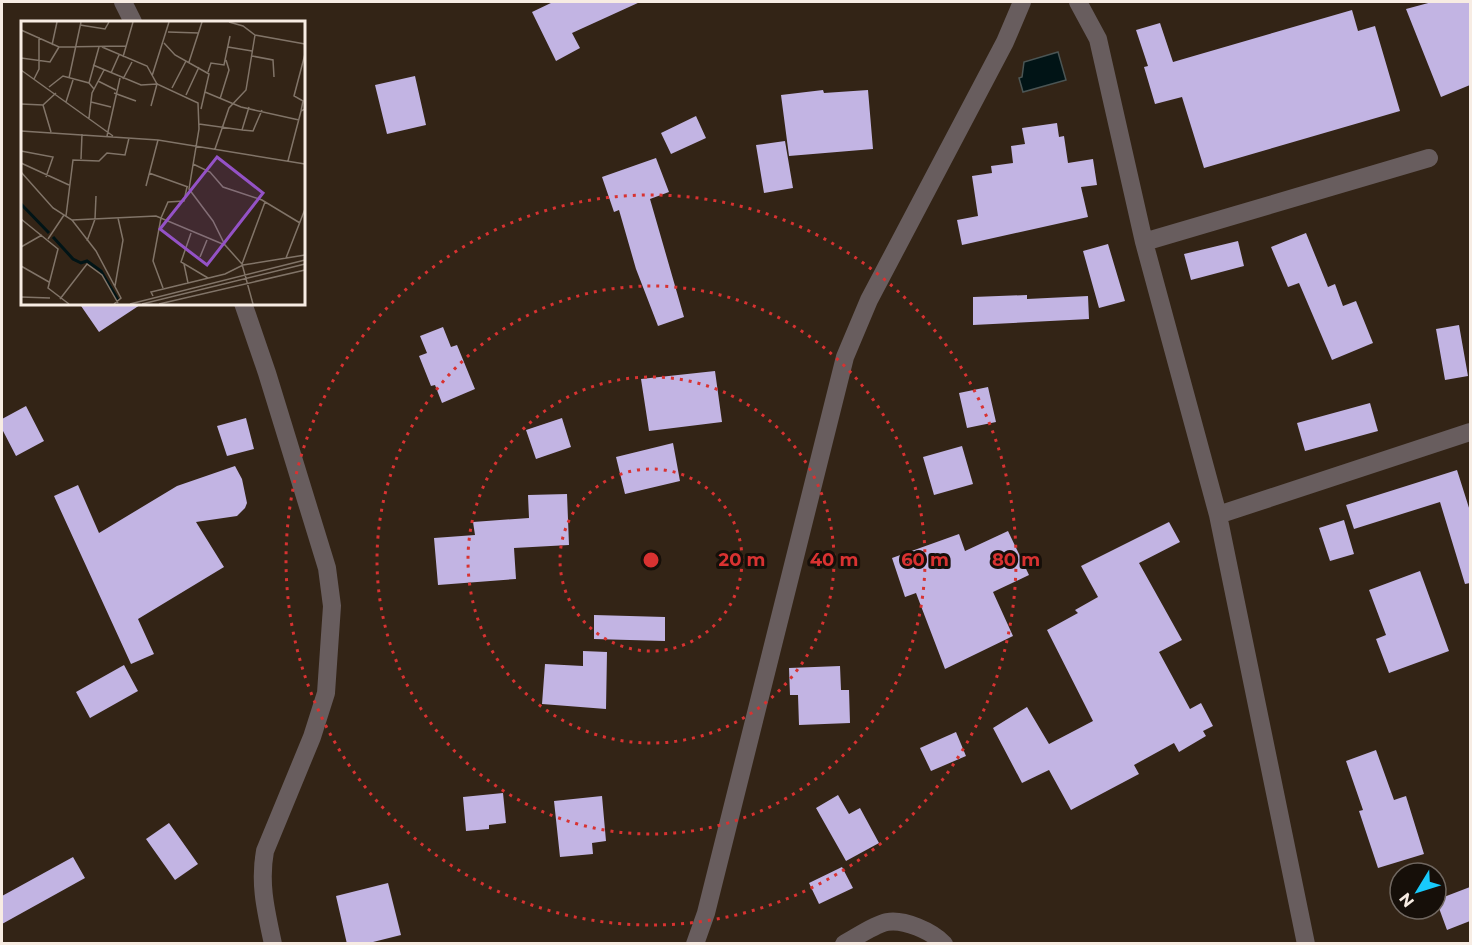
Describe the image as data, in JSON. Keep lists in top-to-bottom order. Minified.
{"north":"bottom left","rings":["20 m","40 m","60 m","80 m"]}
